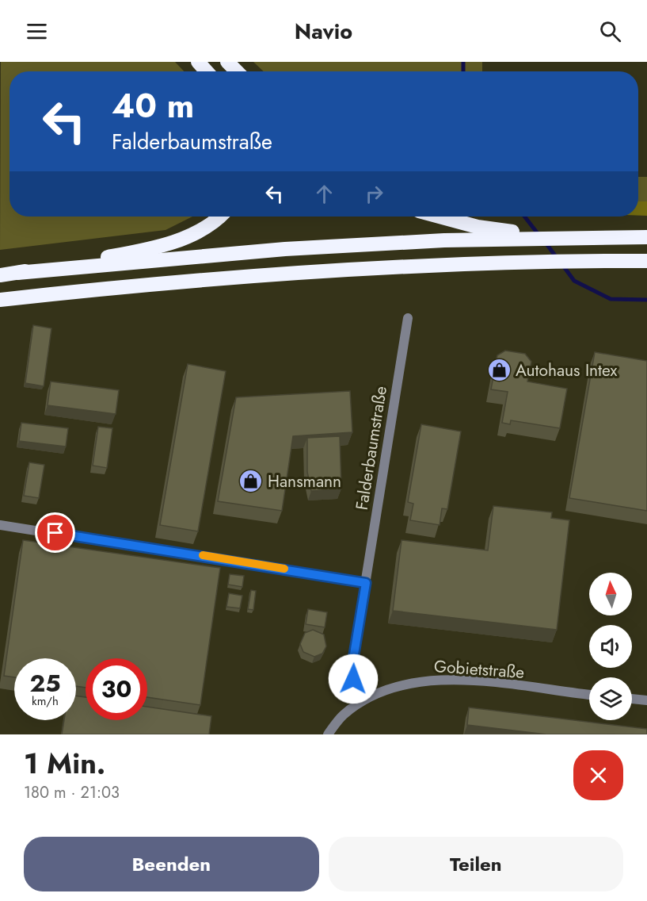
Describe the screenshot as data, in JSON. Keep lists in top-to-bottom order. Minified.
{"streets":{"street":["Falderbaumstraße","Gobietstraße"]},"crossings":[["Falderbaumstraße","Gobietstraße"]],"places":{"shop":["Autohaus Intex","Hansmann"]},"north":"top","page":{"header":"Navio","turn":["40 m","Falderbaumstraße"],"speed":"25 km/h","limit":"30","heading":["1 Min.","180 m · 21:03"],"buttons":["Beenden","Teilen"]}}
